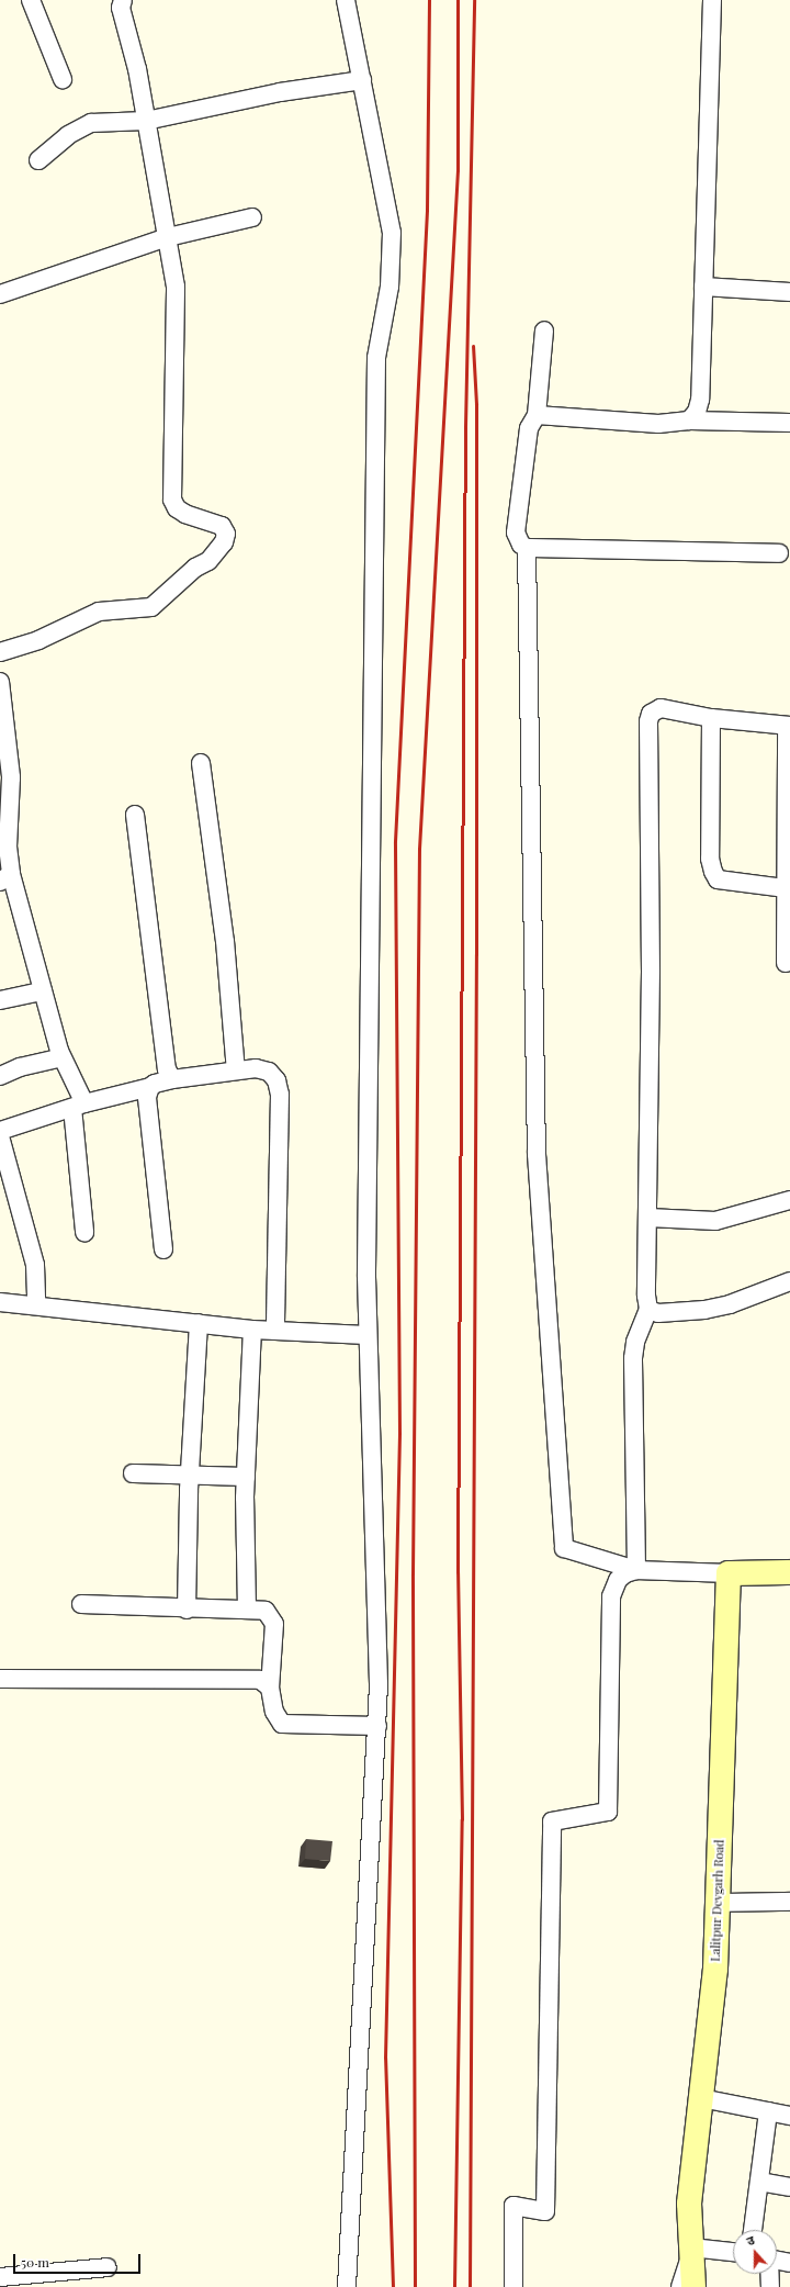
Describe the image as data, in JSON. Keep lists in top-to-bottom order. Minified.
{"streets":{"main road":["Lalitpur Devgarh Road"]},"scale_bar":"50 m","north":"top"}
